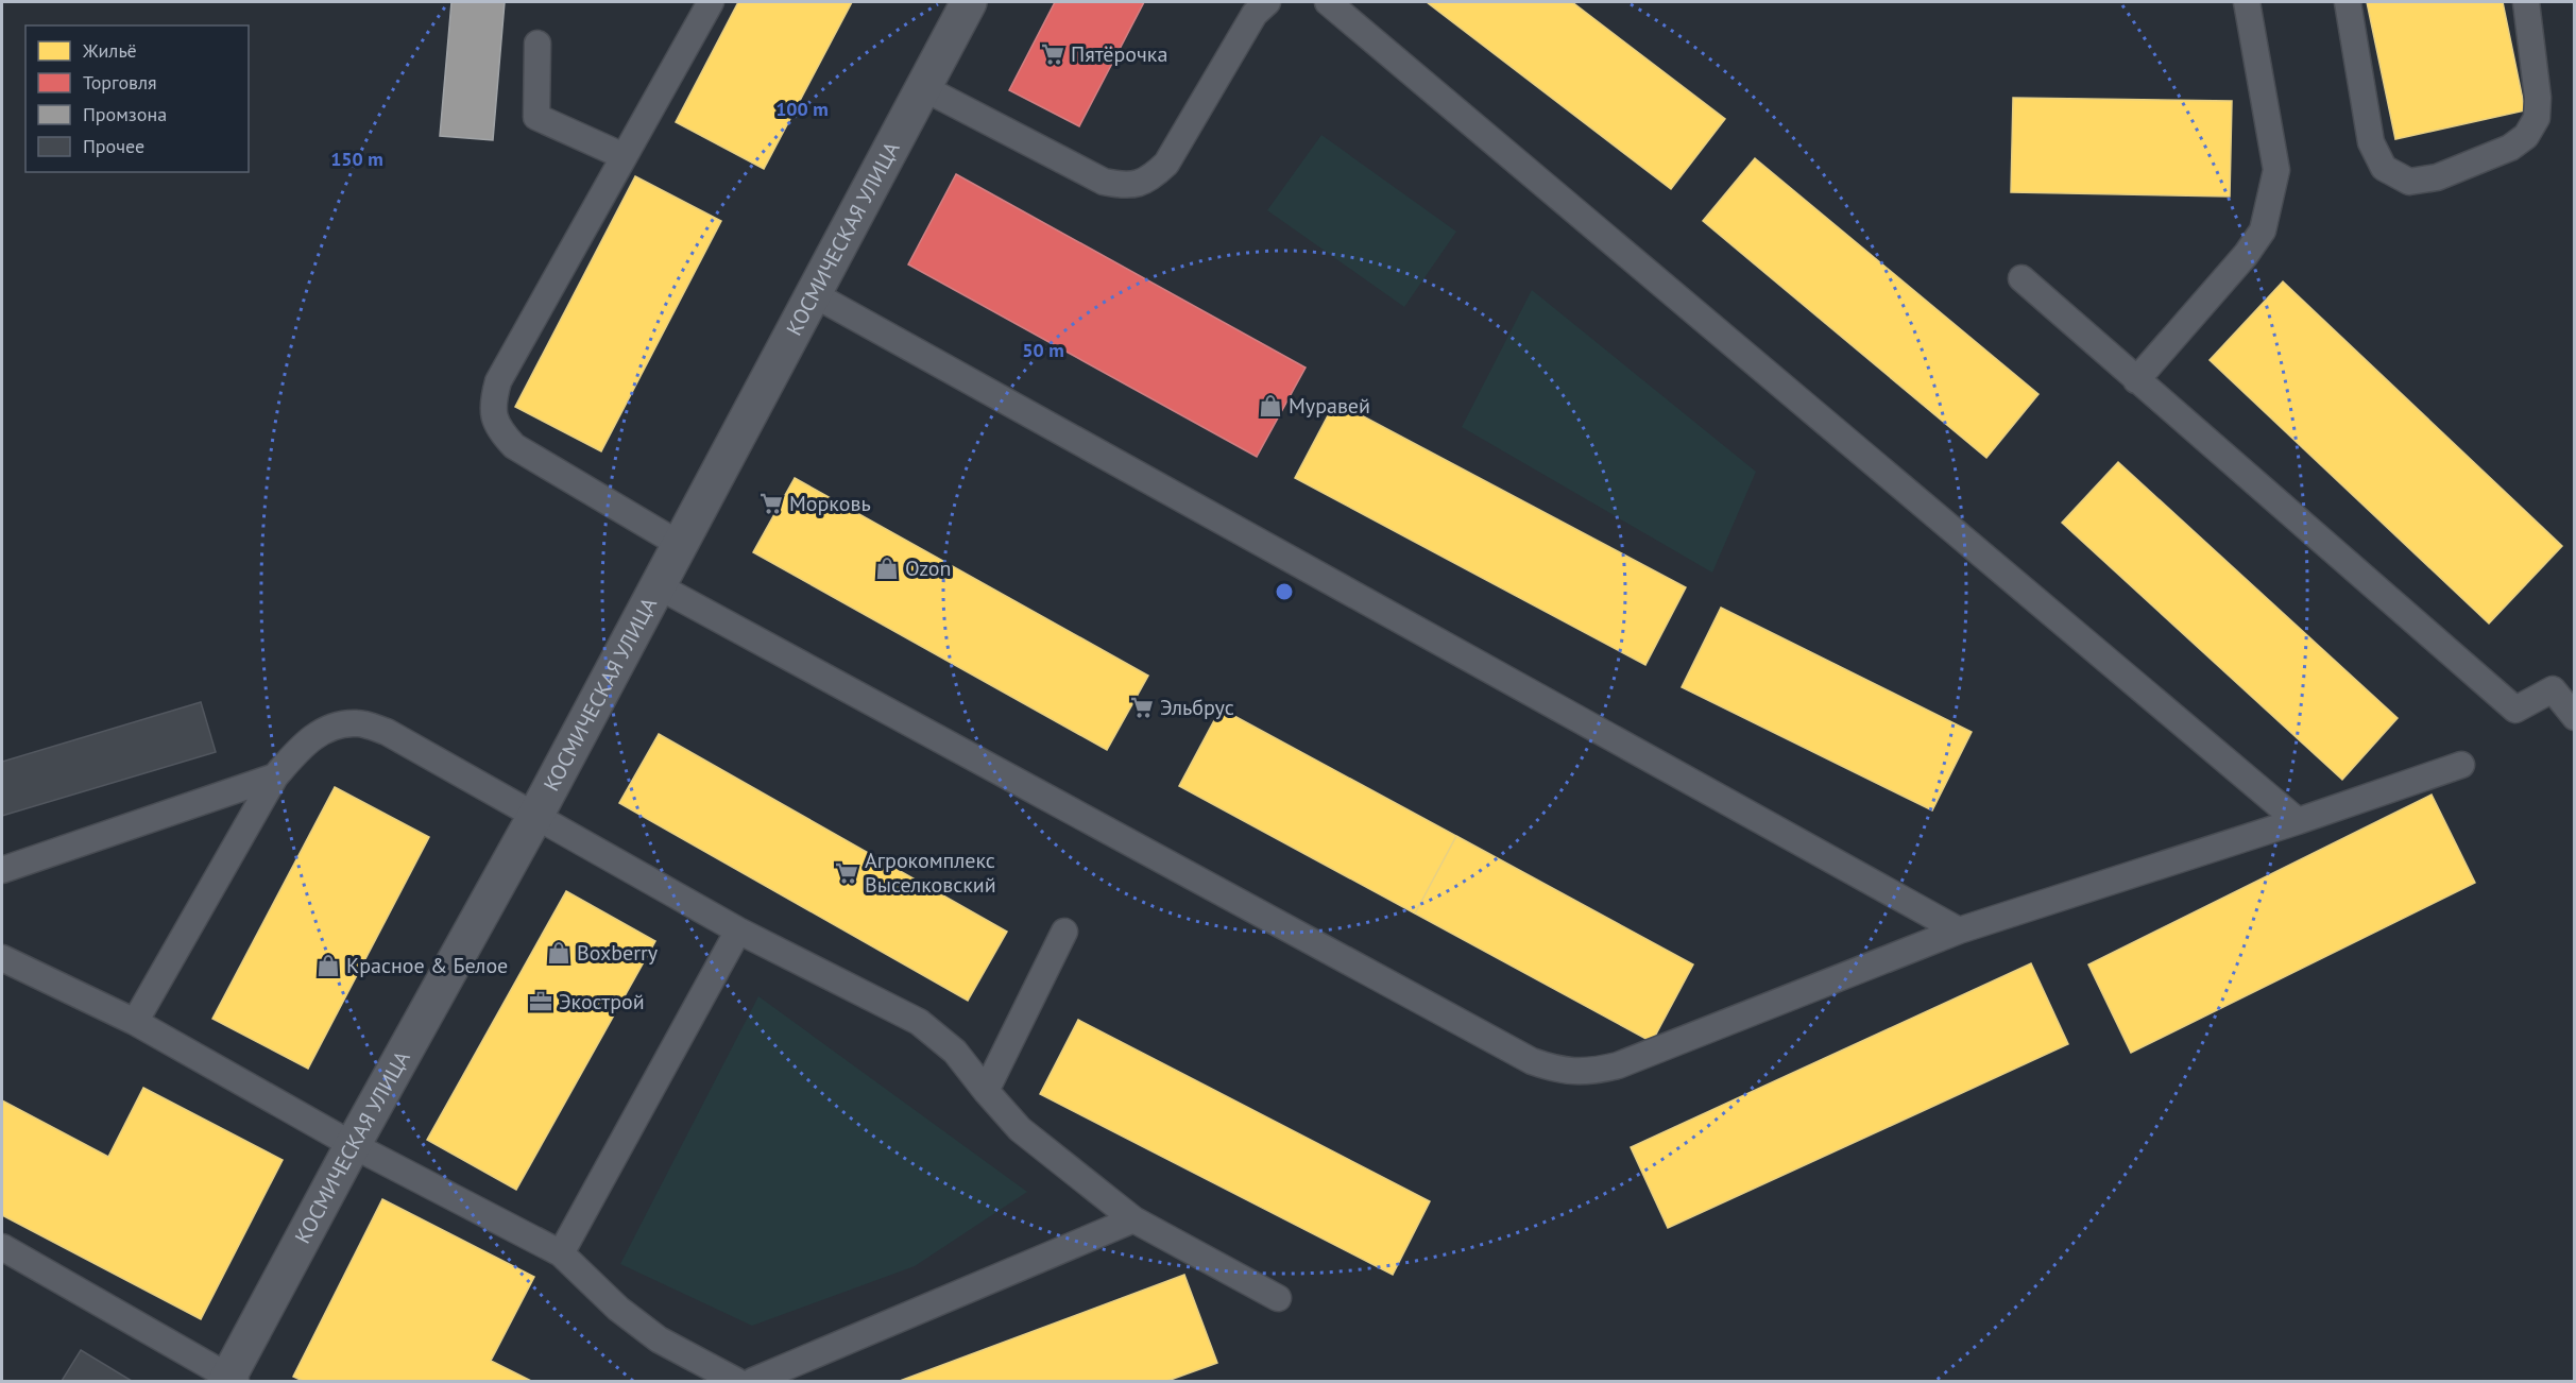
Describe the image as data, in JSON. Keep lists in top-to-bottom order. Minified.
{"streets":{"street":["КОСМИЧЕСКАЯ УЛИЦА"]},"places":{"supermarket":["Пятёрочка","Морковь","Эльбрус","Агрокомплекс Выселковский"],"shop":["Муравей","Ozon","Boxberry","Красное & Белое"],"office":["Экострой"]},"legend":["Жильё","Торговля","Промзона","Прочее"],"rings":["100 m","150 m","50 m"]}
